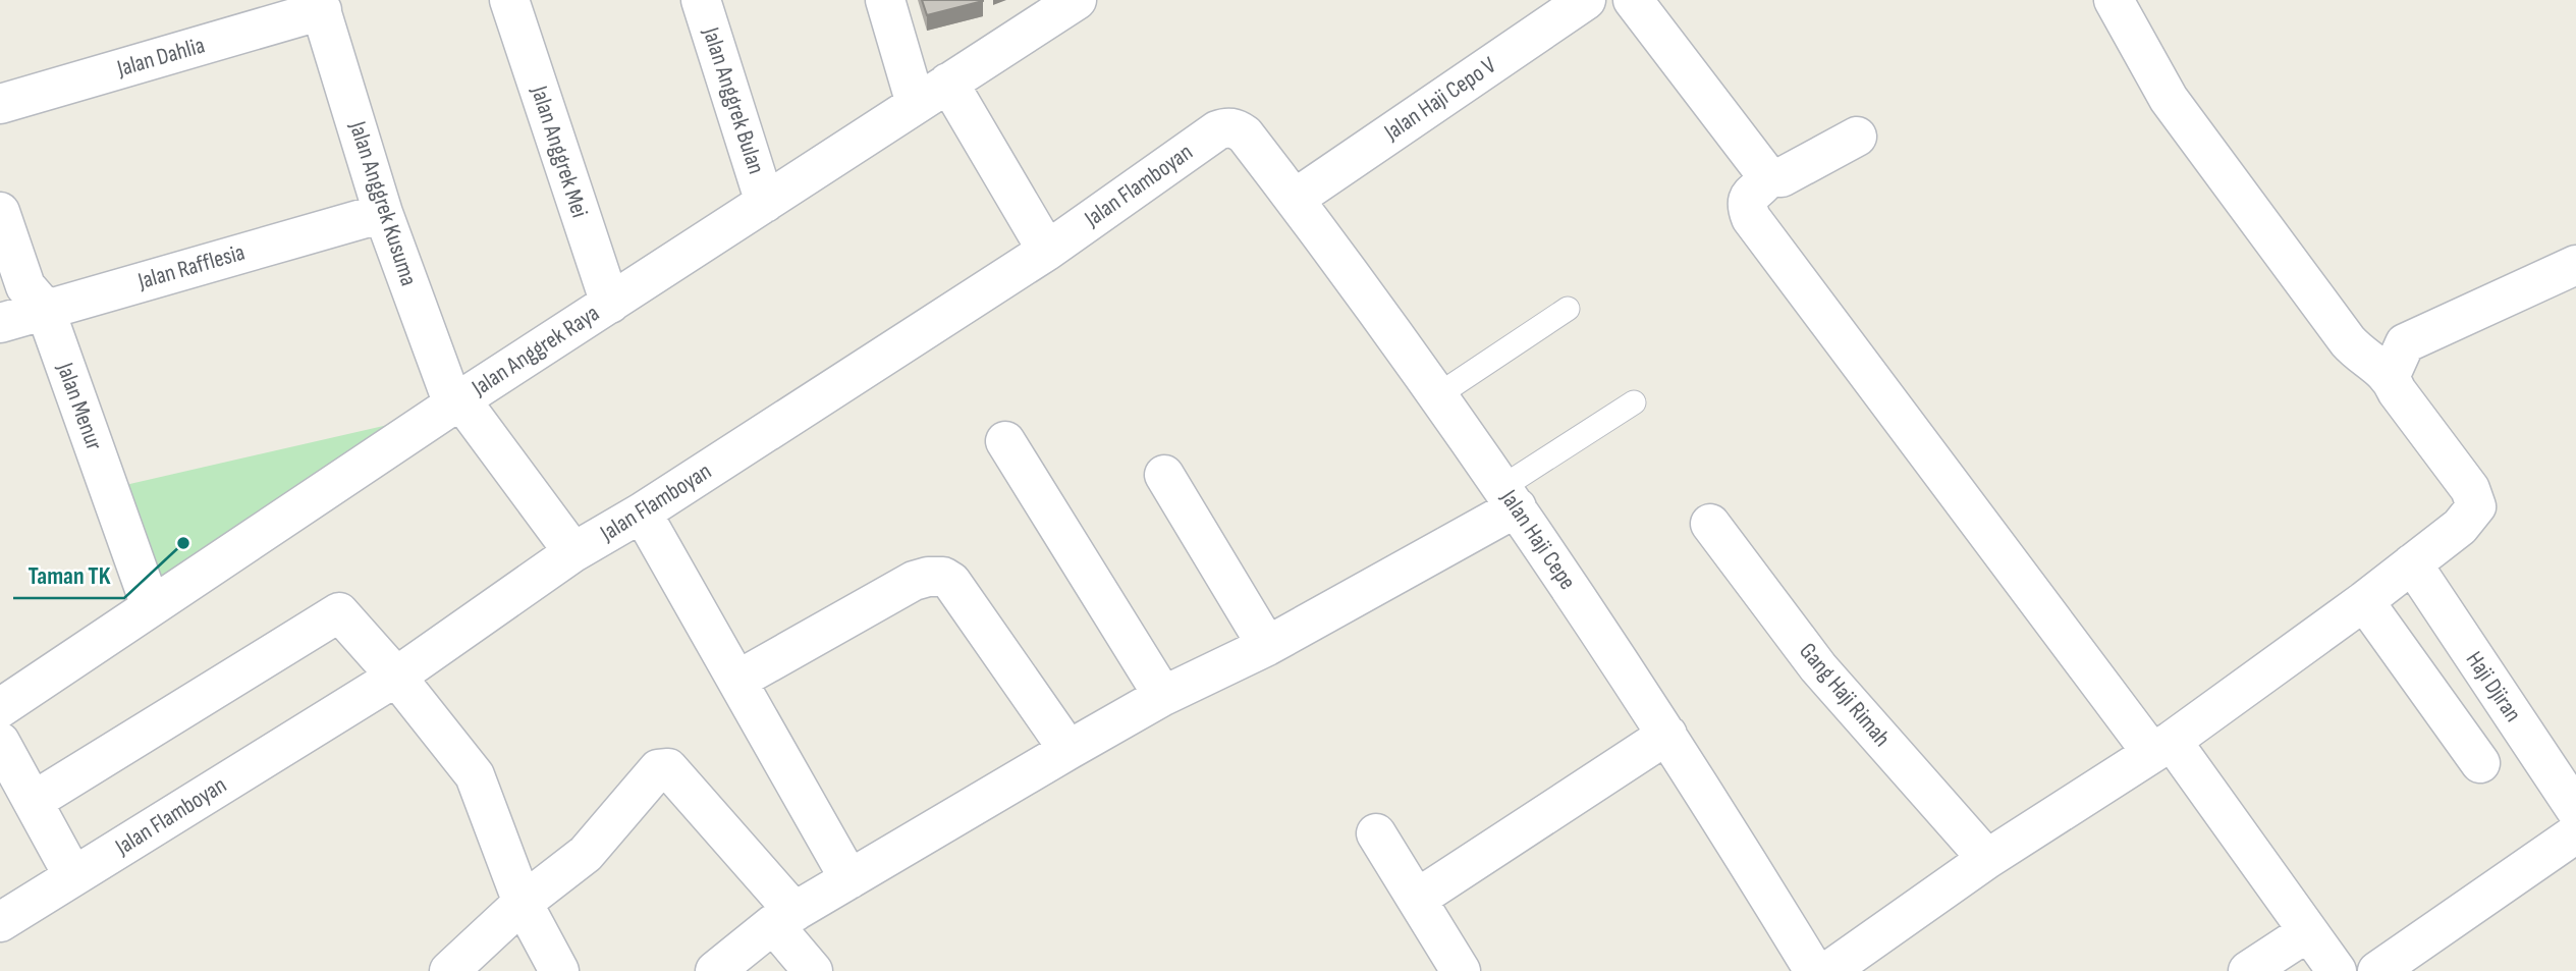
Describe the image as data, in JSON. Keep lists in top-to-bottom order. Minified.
{"streets":{"street":["Jalan Dahlia","Jalan Haji Cepo V","Jalan Anggrek Bulan","Jalan Anggrek Mei","Jalan Flamboyan","Jalan Anggrek Kusuma","Jalan Rafflesia","Jalan Anggrek Raya","Jalan Menur","Jalan Haji Cepe","Haji Djiran","Gang Haji Rimah"]},"crossings":[["Jalan Dahlia","Jalan Anggrek Kusuma"],["Jalan Haji Cepo V","Jalan Haji Cepe"],["Jalan Anggrek Bulan","Jalan Anggrek Raya"],["Jalan Anggrek Mei","Jalan Anggrek Raya"],["Jalan Flamboyan","Jalan Anggrek Kusuma"],["Jalan Flamboyan","Jalan Haji Cepe"],["Jalan Anggrek Kusuma","Jalan Rafflesia"],["Jalan Anggrek Kusuma","Jalan Anggrek Raya"],["Jalan Rafflesia","Jalan Menur"],["Jalan Anggrek Raya","Jalan Menur"]],"places":["Taman TK"]}
